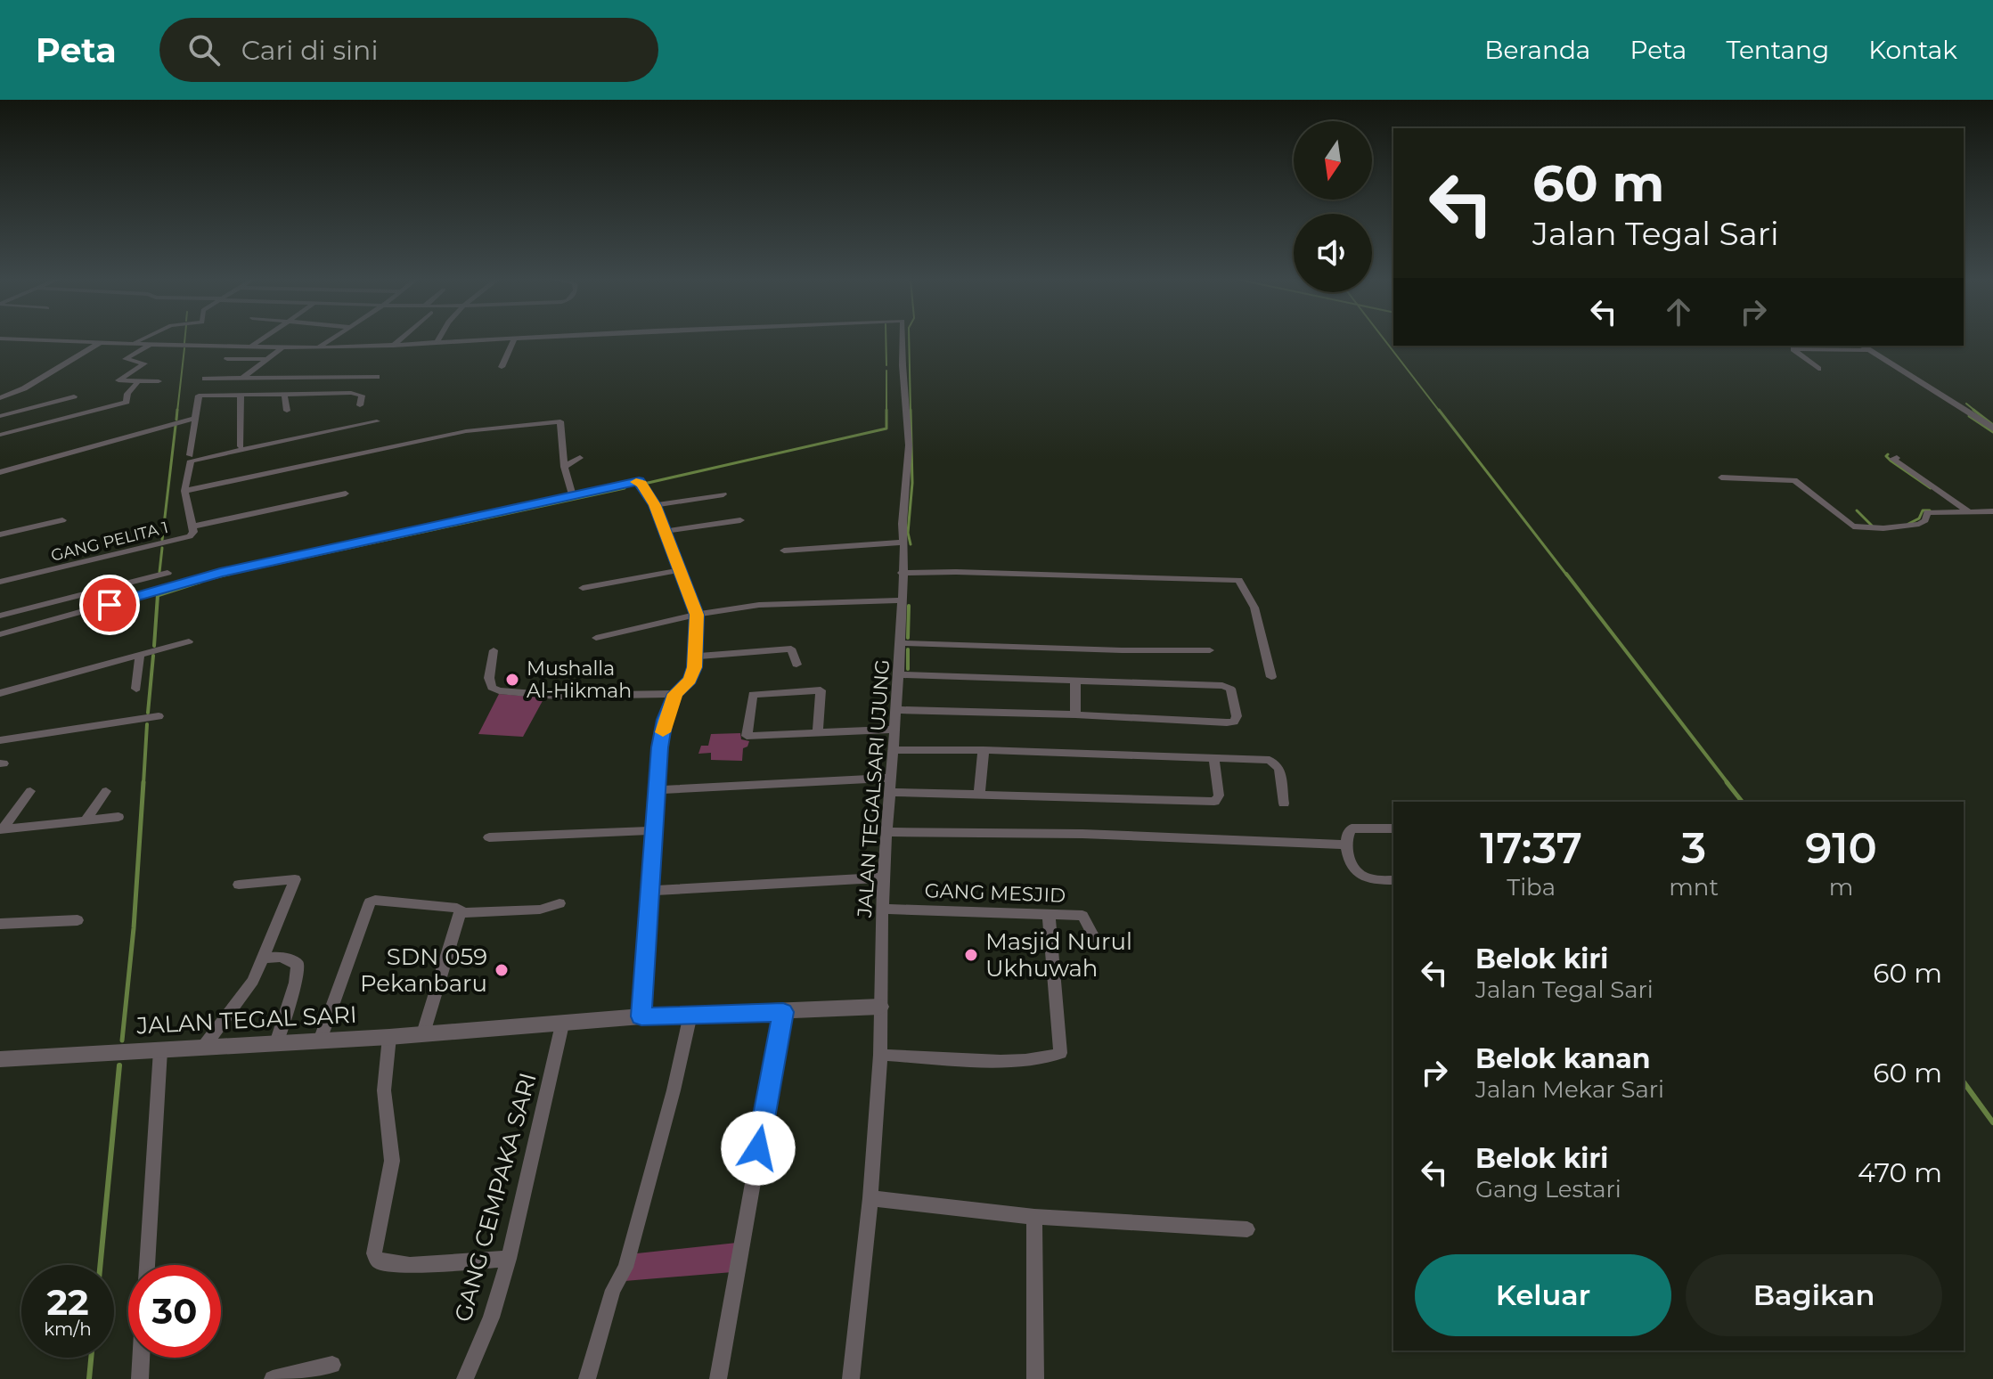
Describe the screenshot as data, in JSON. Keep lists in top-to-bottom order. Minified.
{"streets":{"street":["GANG PELITA 1","JALAN TEGALSARI UJUNG","GANG MESJID","JALAN TEGAL SARI","GANG CEMPAKA SARI"]},"crossings":[["JALAN TEGALSARI UJUNG","GANG MESJID"],["JALAN TEGALSARI UJUNG","JALAN TEGAL SARI"],["JALAN TEGAL SARI","GANG CEMPAKA SARI"]],"places":["Mushalla Al-Hikmah","Masjid Nurul Ukhuwah","SDN 059 Pekanbaru"],"north":"bottom","page":{"header":"Peta","search":"Cari di sini","nav":["Beranda","Peta","Tentang","Kontak"],"turn":["60 m","Jalan Tegal Sari"],"eta":["17:37","Tiba","3","mnt","910","m"],"list":[{"name":"Belok kiri","note":"Jalan Tegal Sari","value":"60 m"},{"name":"Belok kanan","note":"Jalan Mekar Sari","value":"60 m"},{"name":"Belok kiri","note":"Gang Lestari","value":"470 m"}],"buttons":["Keluar","Bagikan"],"speed":"22 km/h","limit":"30"}}
